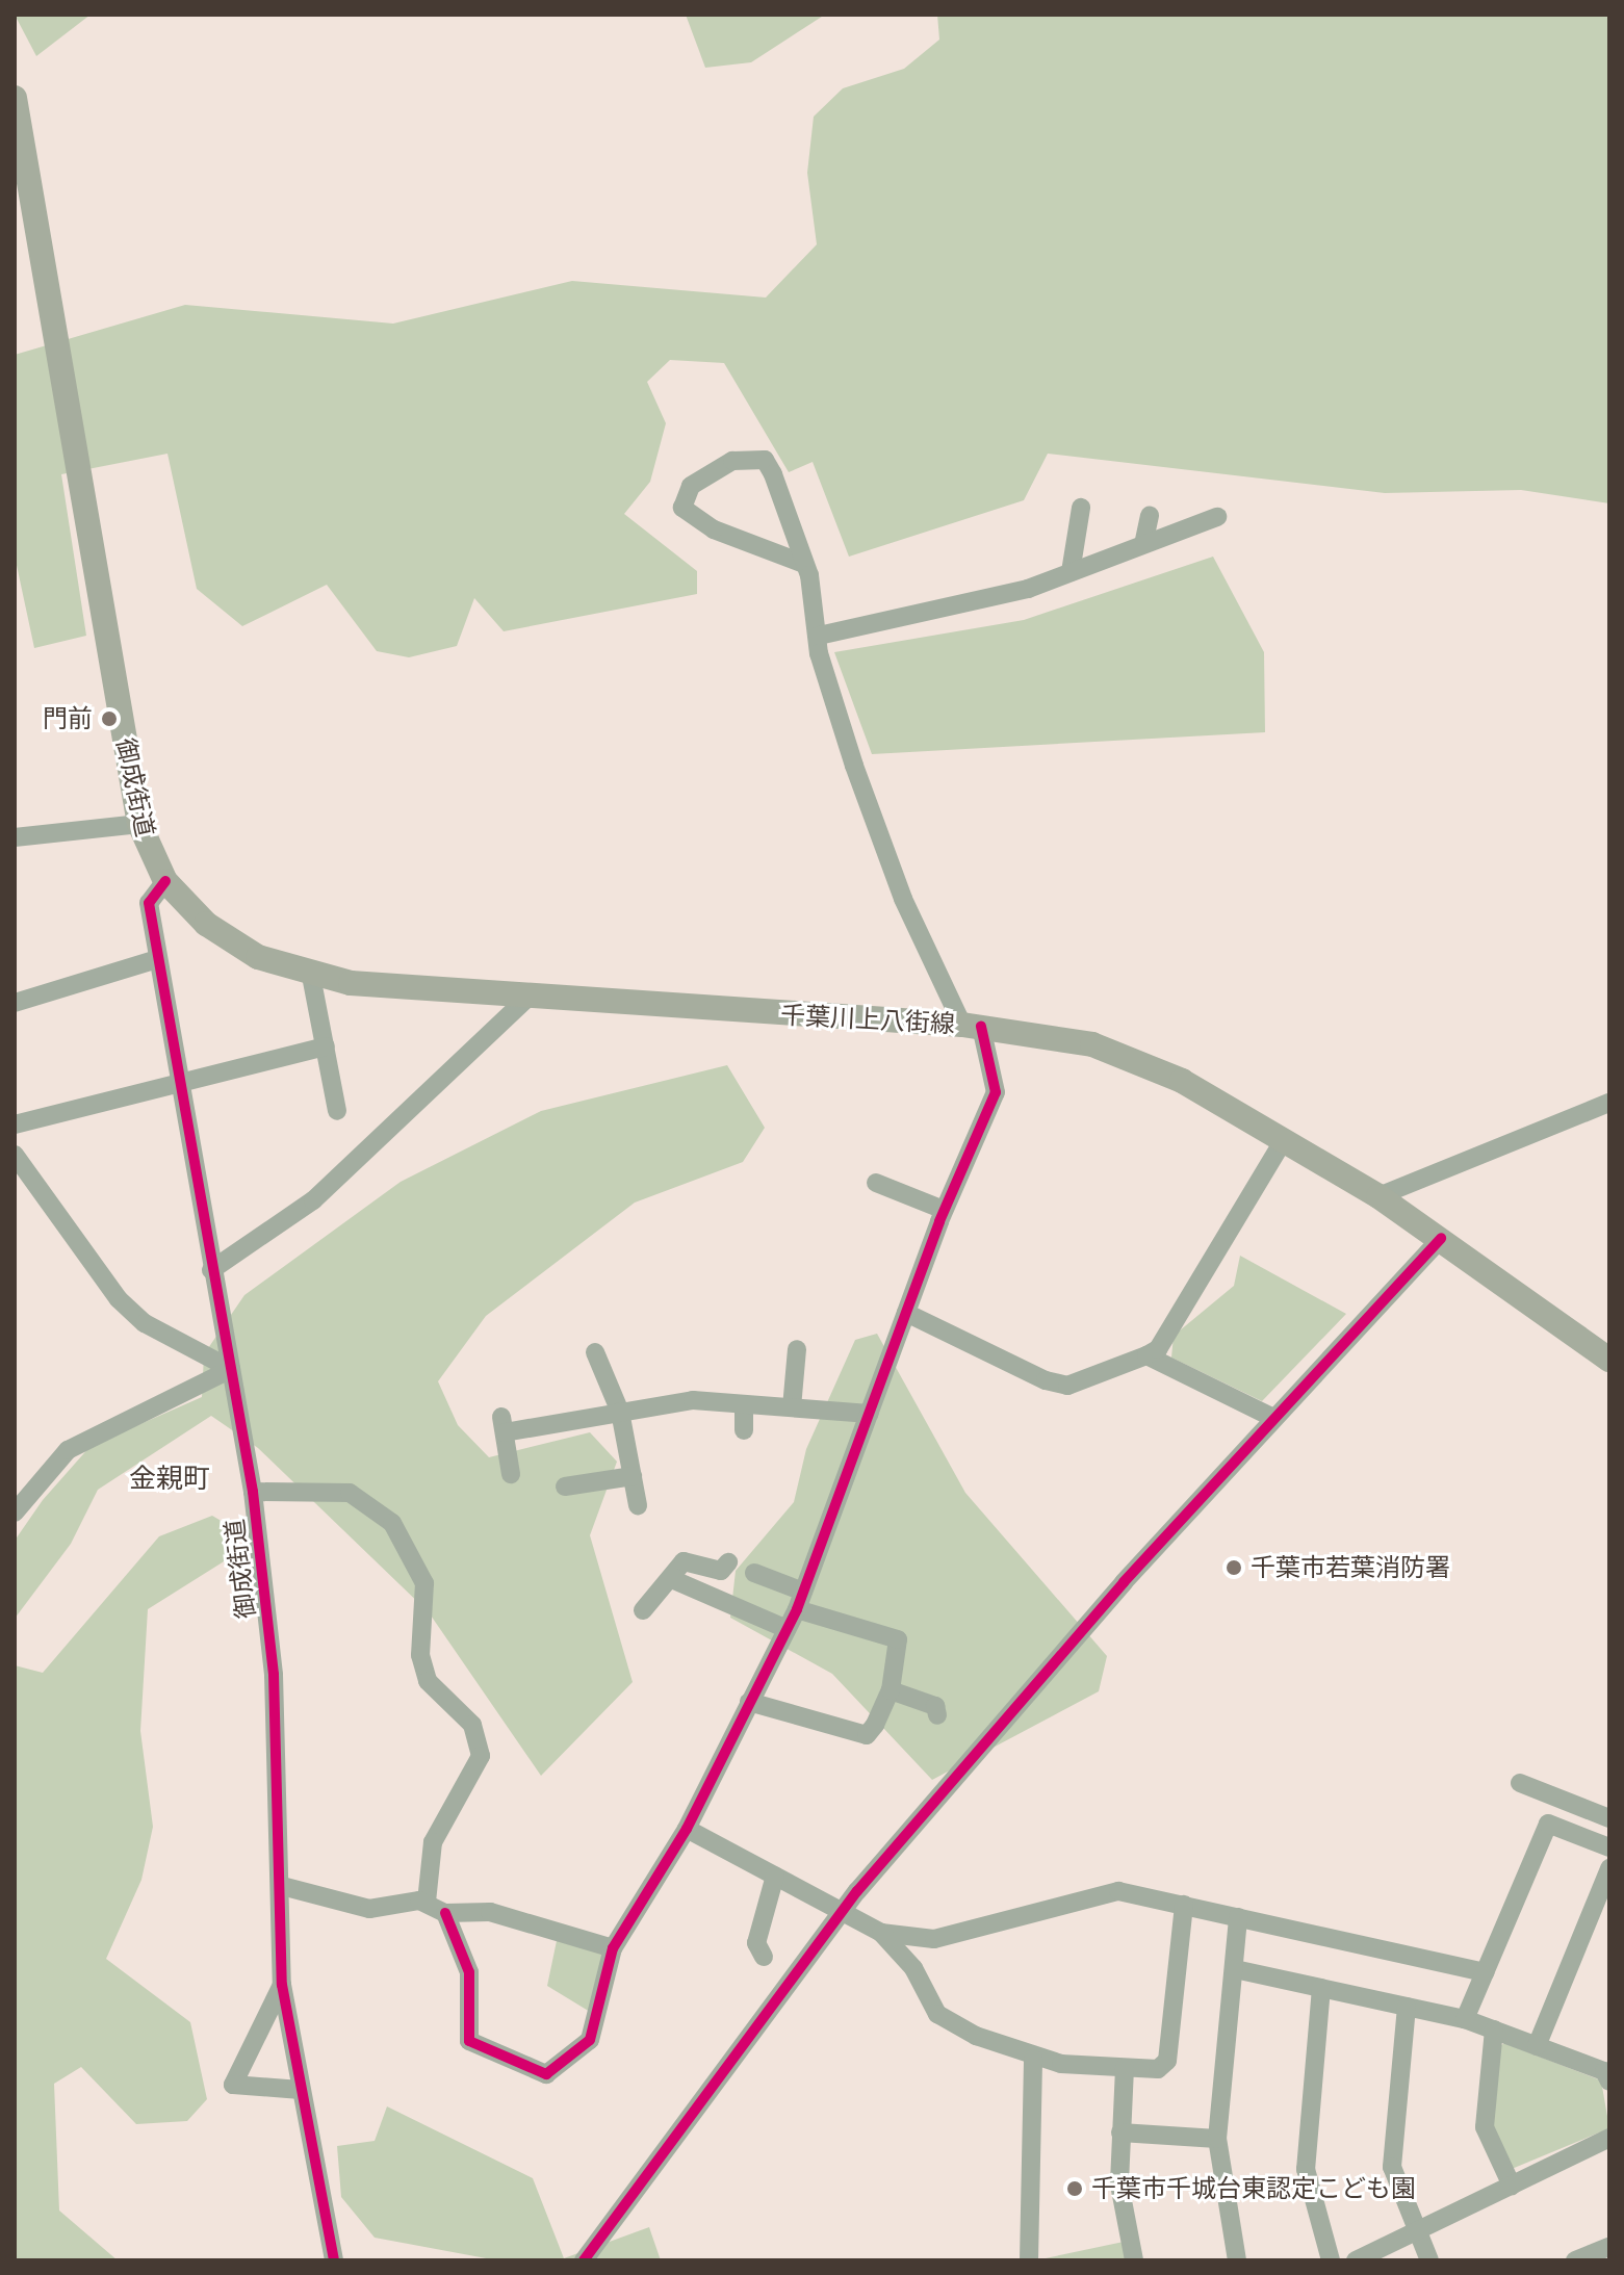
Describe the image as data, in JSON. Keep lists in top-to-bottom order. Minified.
{"streets":{"main road":["御成街道","千葉川上八街線"]},"crossings":[["御成街道","千葉川上八街線"]],"districts":["金親町"],"places":["門前","千葉市若葉消防署","千葉市千城台東認定こども園"]}
